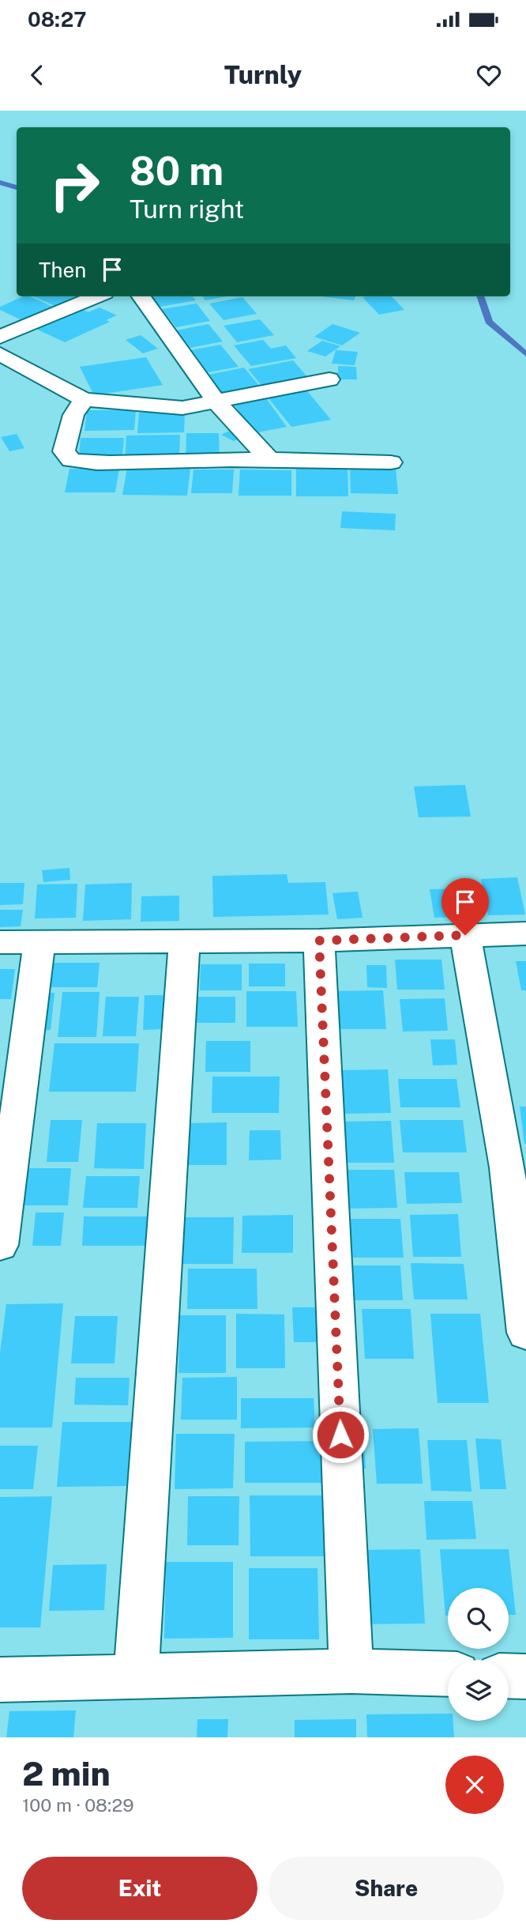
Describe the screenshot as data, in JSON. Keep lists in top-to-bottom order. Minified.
{"page":{"status":"08:27","header":"Turnly","turn":["80 m","Turn right"],"then":"Then","heading":["2 min","100 m · 08:29"],"buttons":["Exit","Share"]}}
